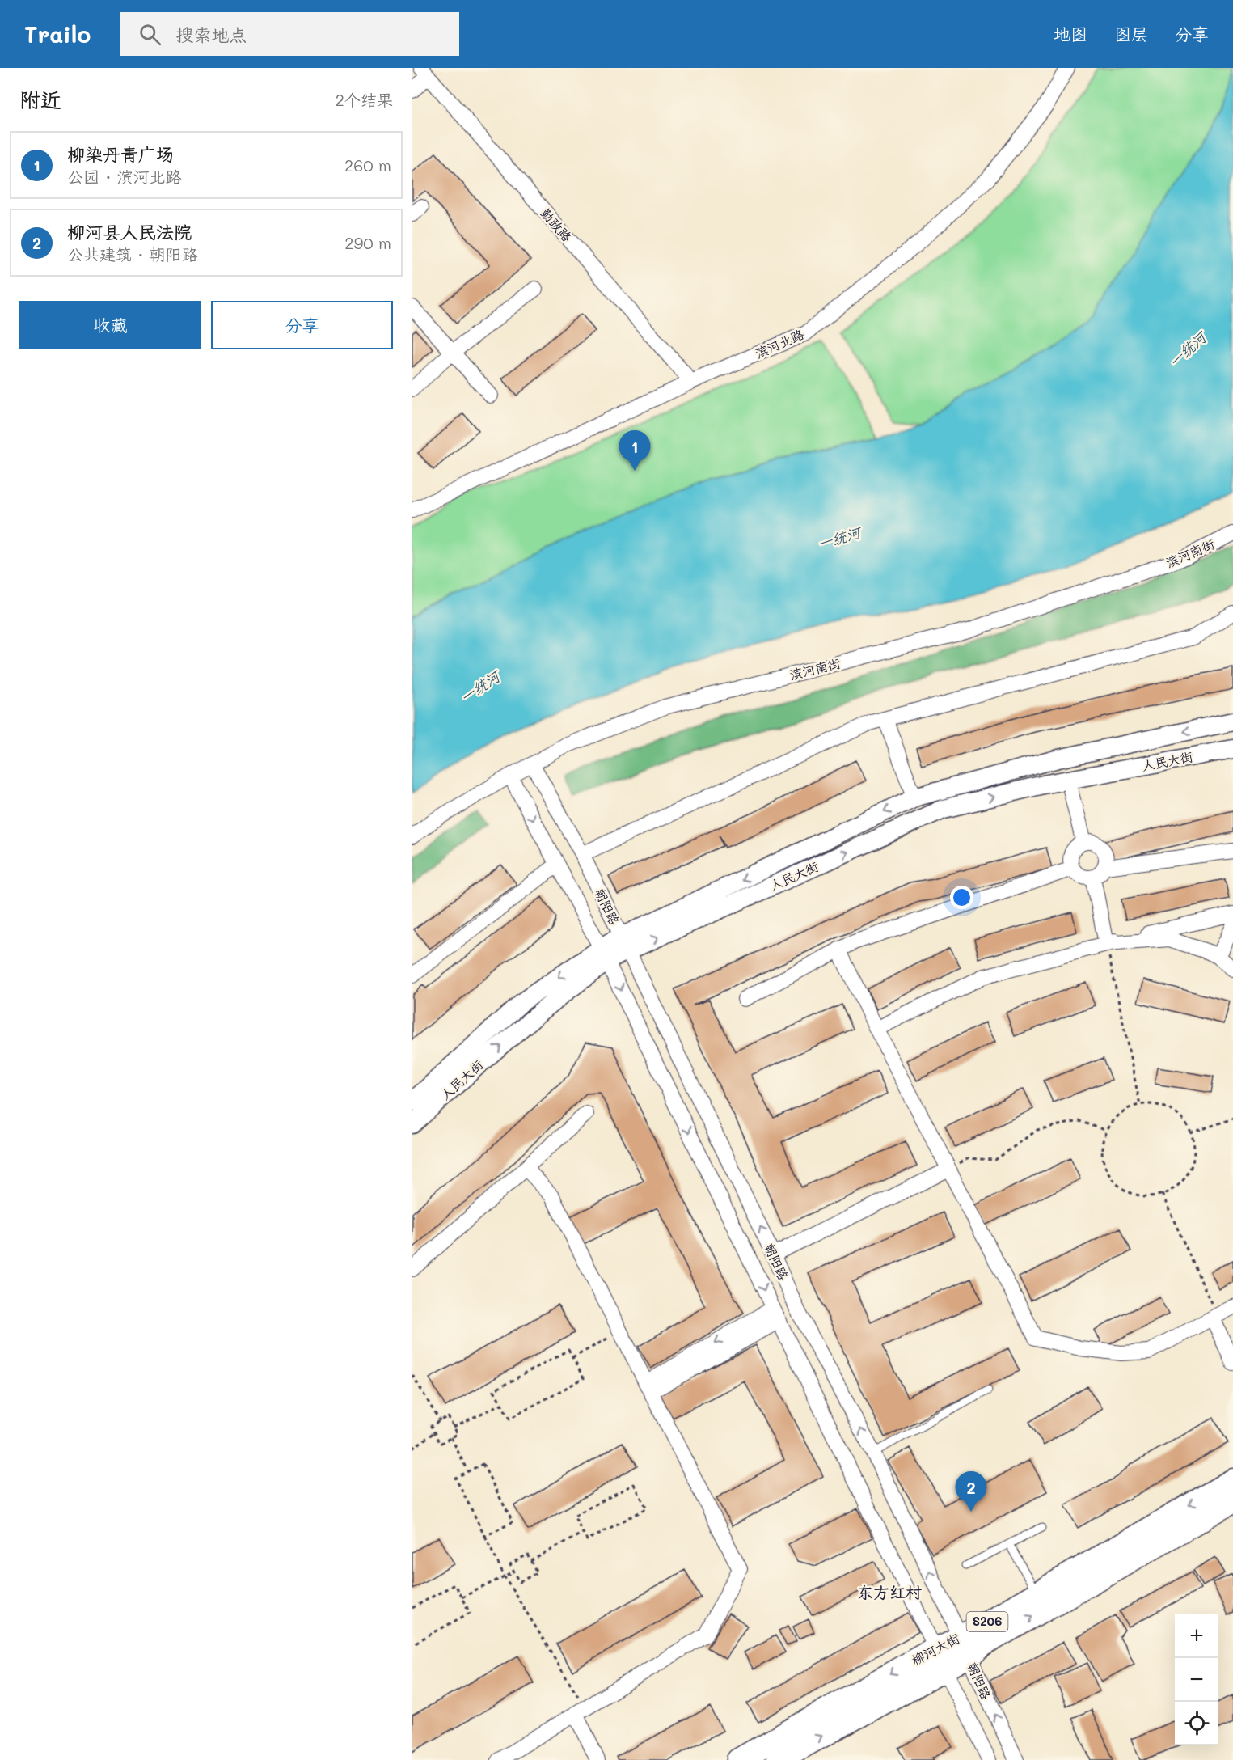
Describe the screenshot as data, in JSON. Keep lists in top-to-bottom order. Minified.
{"streets":{"main road":["S206","柳河大街"],"street":["勤政路","滨河北路","滨河南街","人民大街","朝阳路"]},"crossings":[["勤政路","滨河北路"],["滨河南街","朝阳路"],["人民大街","朝阳路"],["朝阳路","柳河大街"]],"districts":["东方红村"],"water":["一统河"],"page":{"header":"Trailo","search":"搜索地点","nav":["地图","图层","分享"],"heading":["附近","2个结果"],"list":[{"mark":"1","name":"柳染丹青广场","note":"公园 · 滨河北路","value":"260 m"},{"mark":"2","name":"柳河县人民法院","note":"公共建筑 · 朝阳路","value":"290 m"}],"buttons":["收藏","分享"],"pins":["1","2"],"map_buttons":["+","−"]}}
